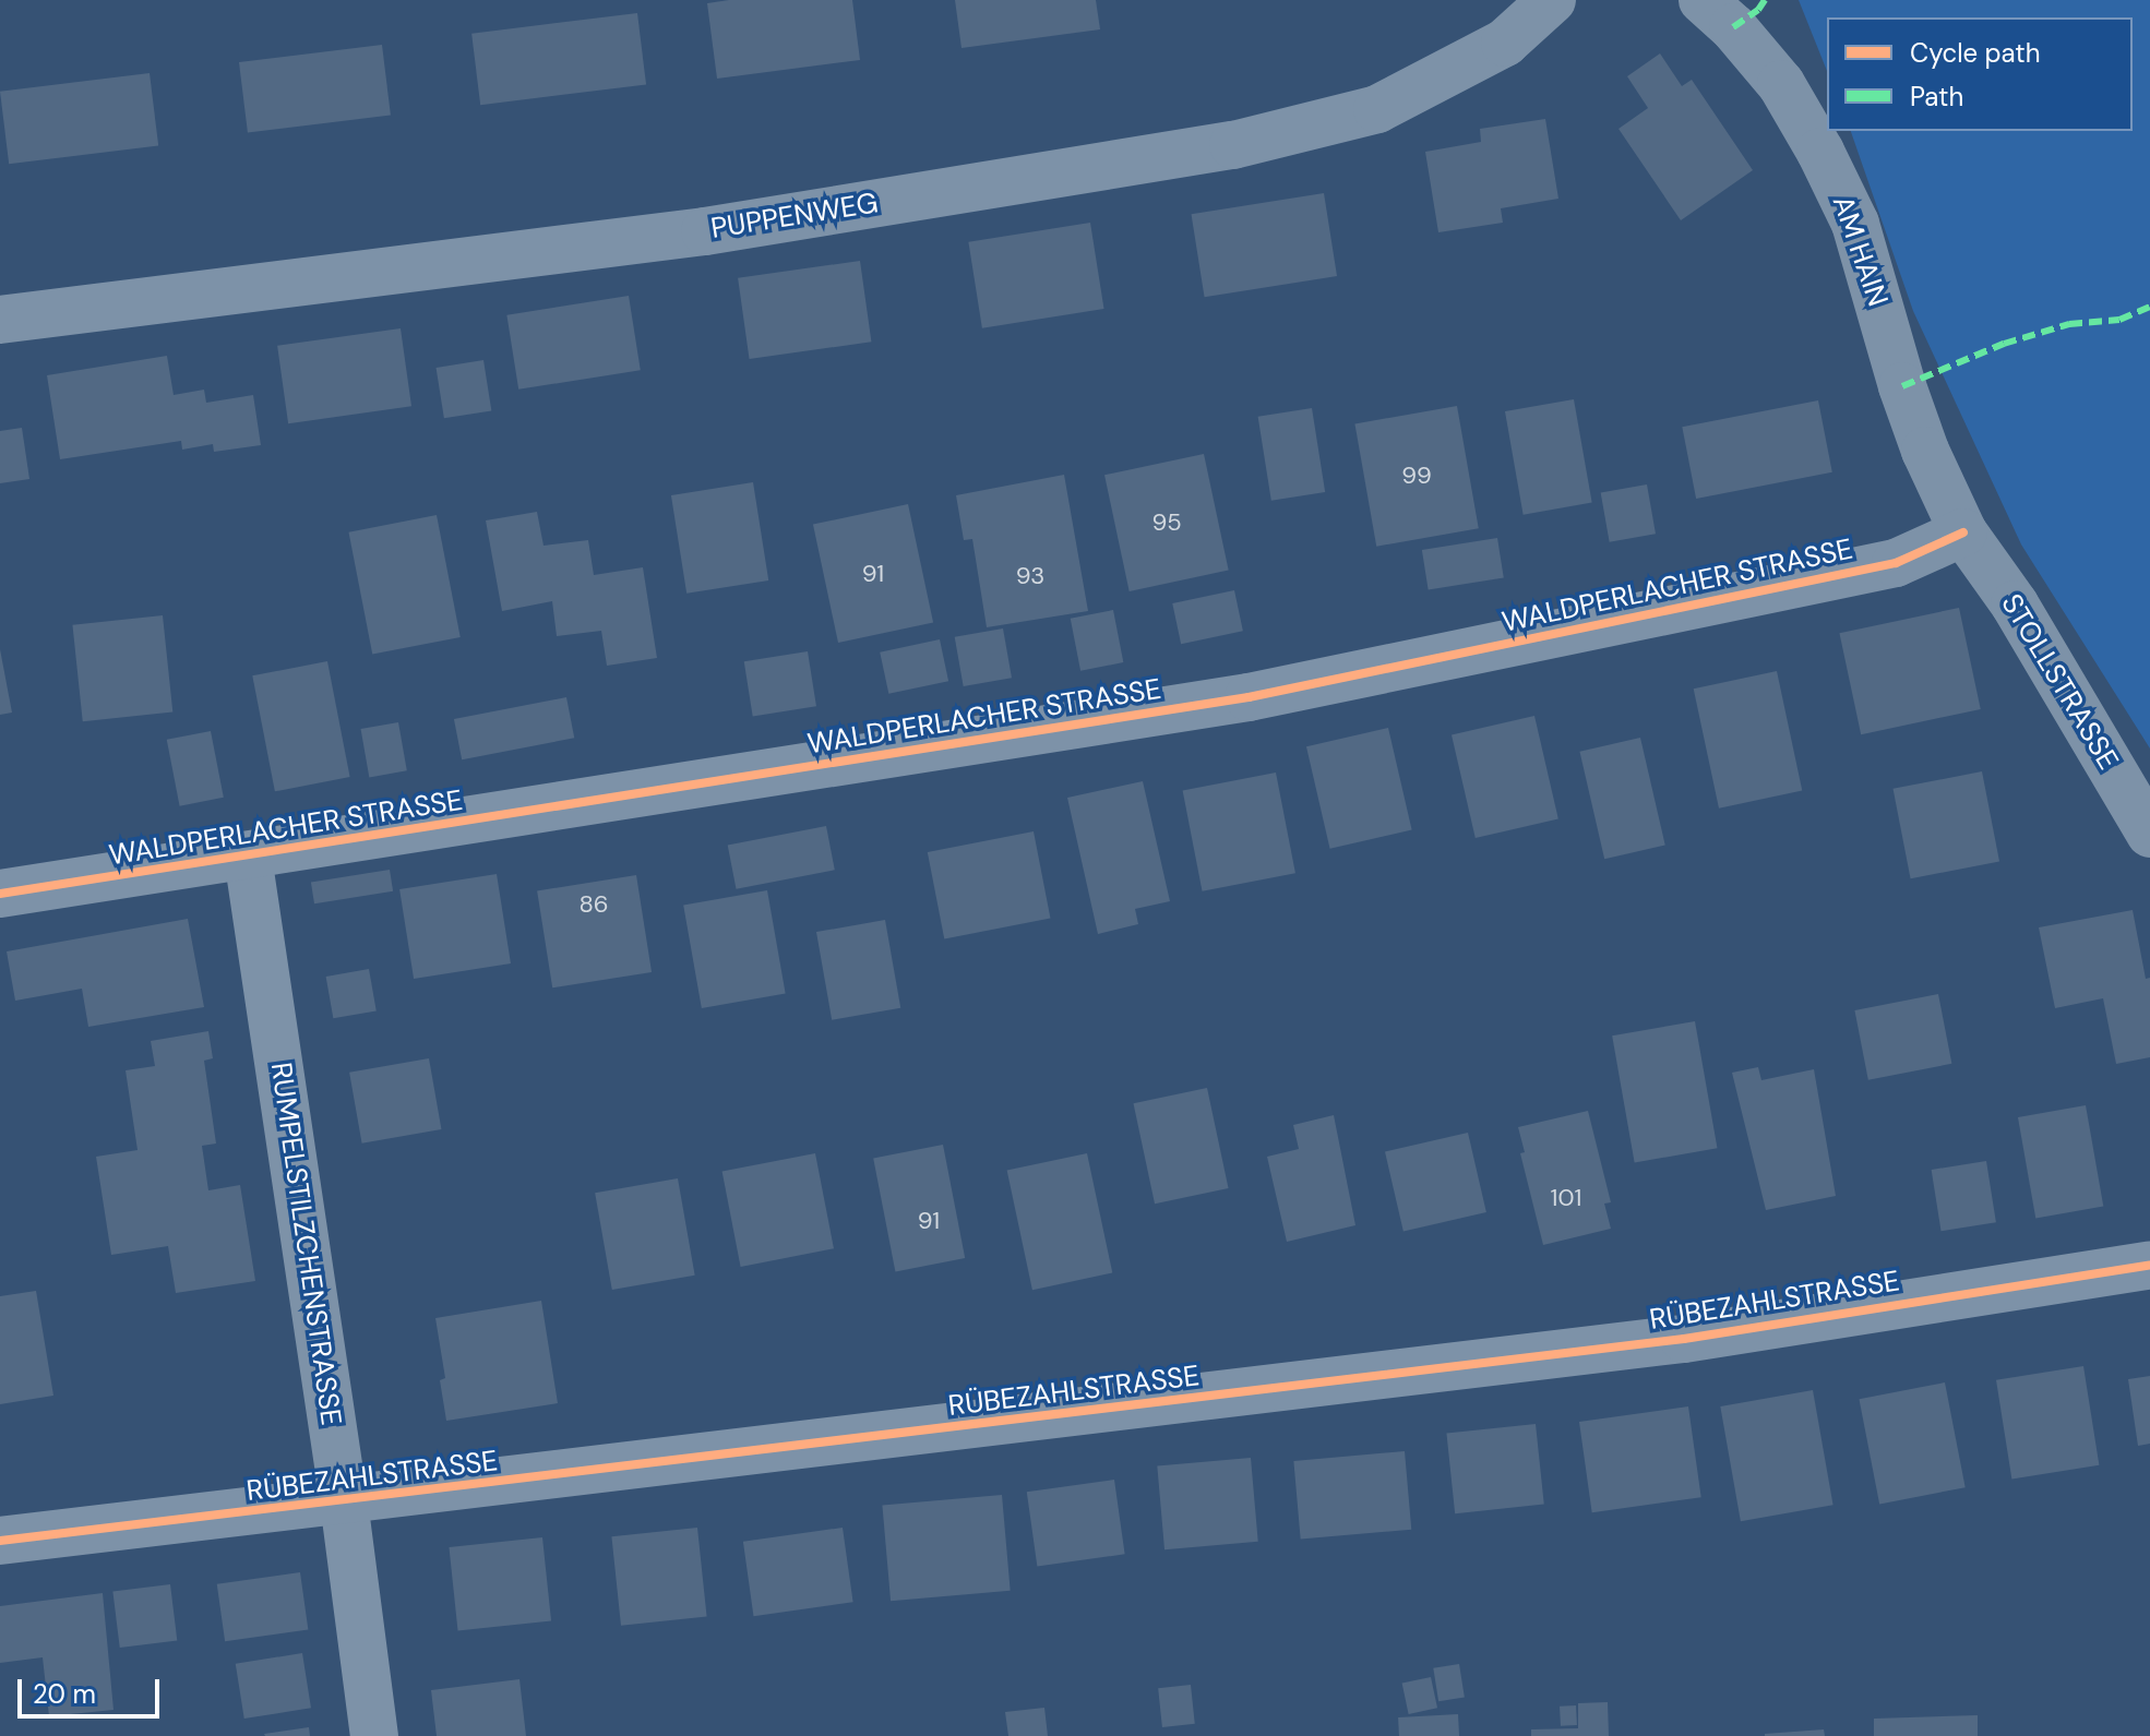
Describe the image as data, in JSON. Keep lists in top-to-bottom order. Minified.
{"streets":{"street":["PUPPENWEG","AM HAIN","WALDPERLACHER STRASSE","STOLLSTRASSE","RUMPELSTILZCHENSTRASSE","RÜBEZAHLSTRASSE"]},"crossings":[["AM HAIN","WALDPERLACHER STRASSE"],["AM HAIN","STOLLSTRASSE"],["WALDPERLACHER STRASSE","STOLLSTRASSE"],["WALDPERLACHER STRASSE","RUMPELSTILZCHENSTRASSE"],["RUMPELSTILZCHENSTRASSE","RÜBEZAHLSTRASSE"]],"house_numbers":["99","95","91","93","86","101","91"],"legend":["Cycle path","Path"],"scale_bar":"20 m"}
